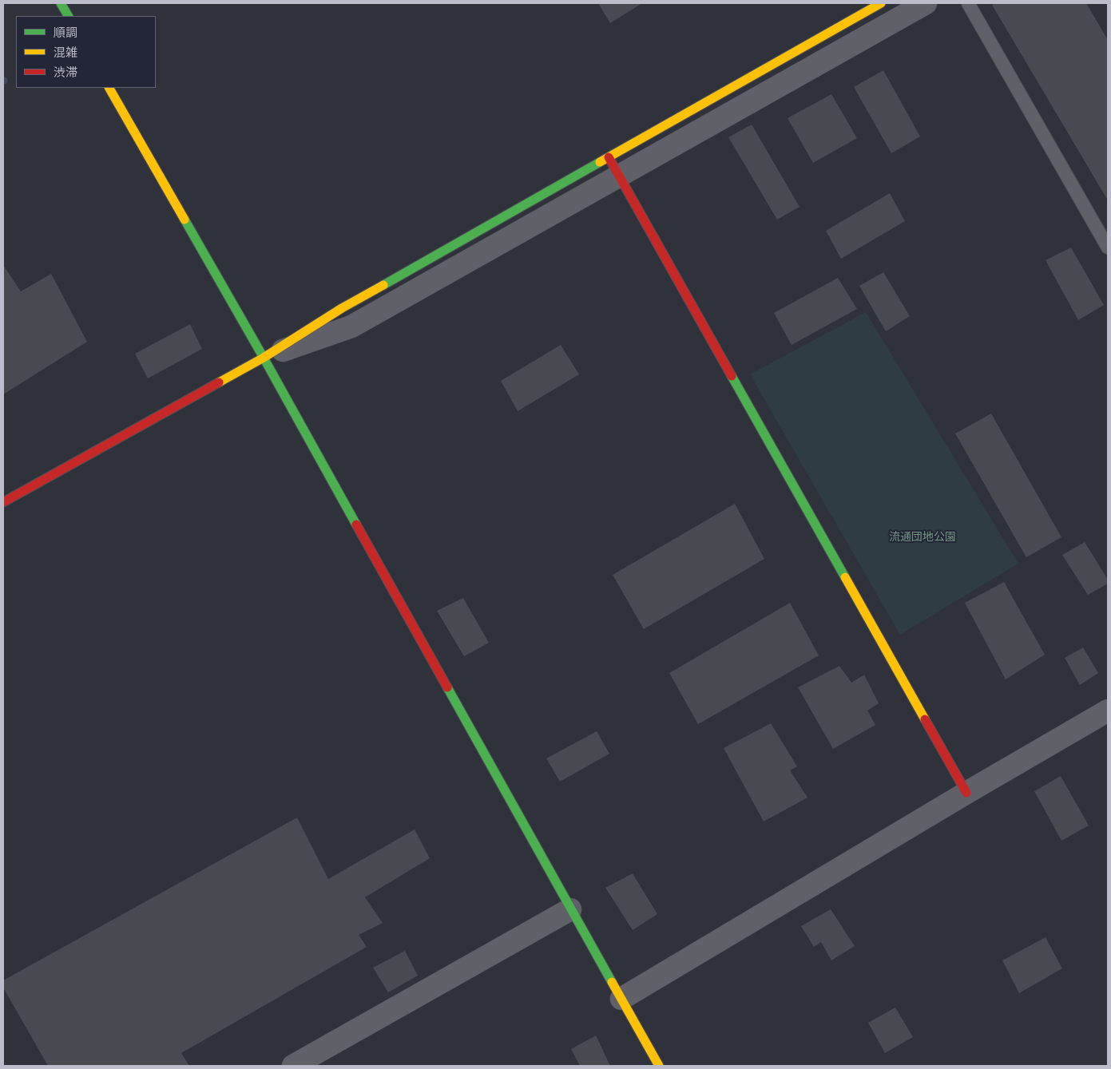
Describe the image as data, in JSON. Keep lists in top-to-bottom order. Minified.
{"parks":["流通団地公園"],"legend":["順調","混雑","渋滞"]}
